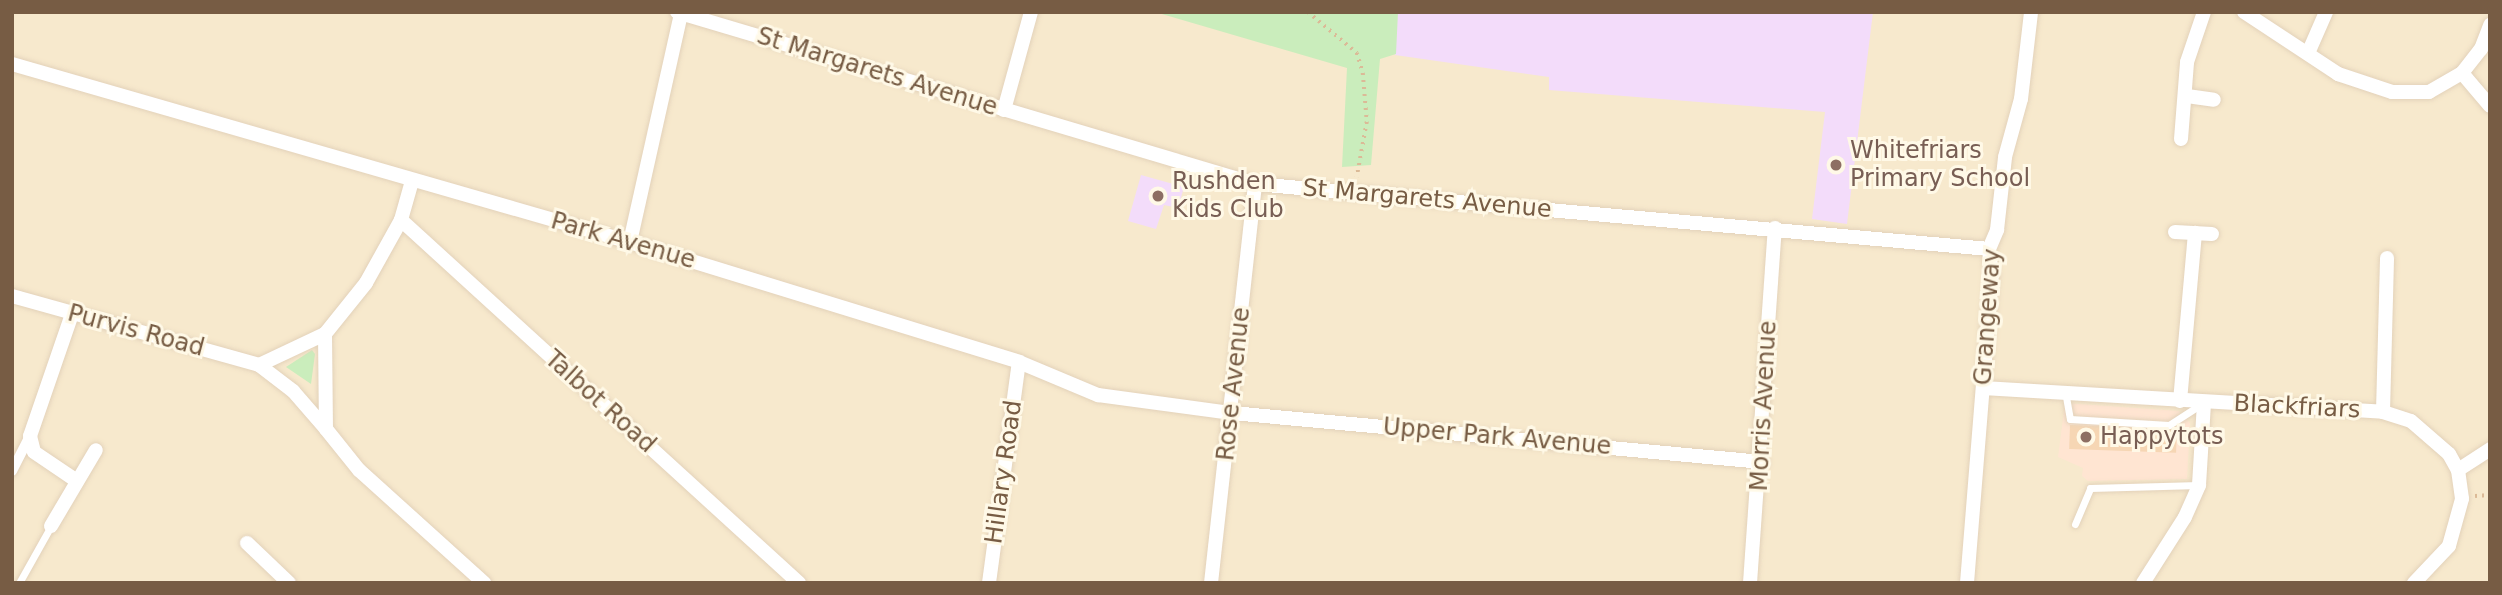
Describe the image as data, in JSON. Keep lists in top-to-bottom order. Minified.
{"streets":{"street":["St Margarets Avenue","Park Avenue","Grangeway","Purvis Road","Rose Avenue","Talbot Road","Morris Avenue","Blackfriars","Upper Park Avenue","Hillary Road"]},"crossings":[["St Margarets Avenue","Grangeway"],["St Margarets Avenue","Rose Avenue"],["St Margarets Avenue","Morris Avenue"],["Park Avenue","Rose Avenue"],["Park Avenue","Upper Park Avenue"],["Park Avenue","Hillary Road"],["Grangeway","Blackfriars"],["Rose Avenue","Upper Park Avenue"],["Morris Avenue","Upper Park Avenue"]],"places":["Whitefriars Primary School","Rushden Kids Club","Happytots"]}
